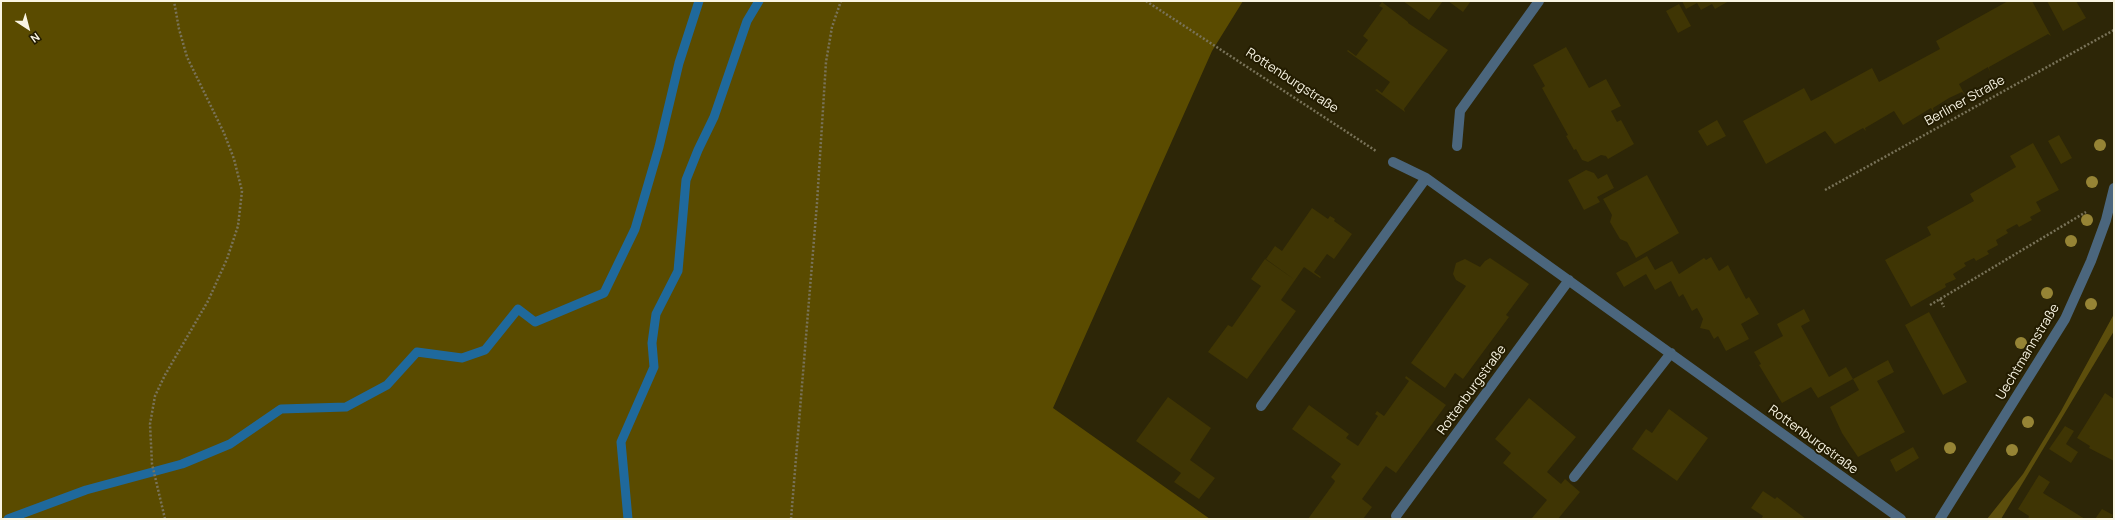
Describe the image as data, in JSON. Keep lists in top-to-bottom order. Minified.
{"streets":{"street":["Rottenburgstraße","Uechtmannstraße"],"path":["Berliner Straße"]},"north":"bottom right"}
